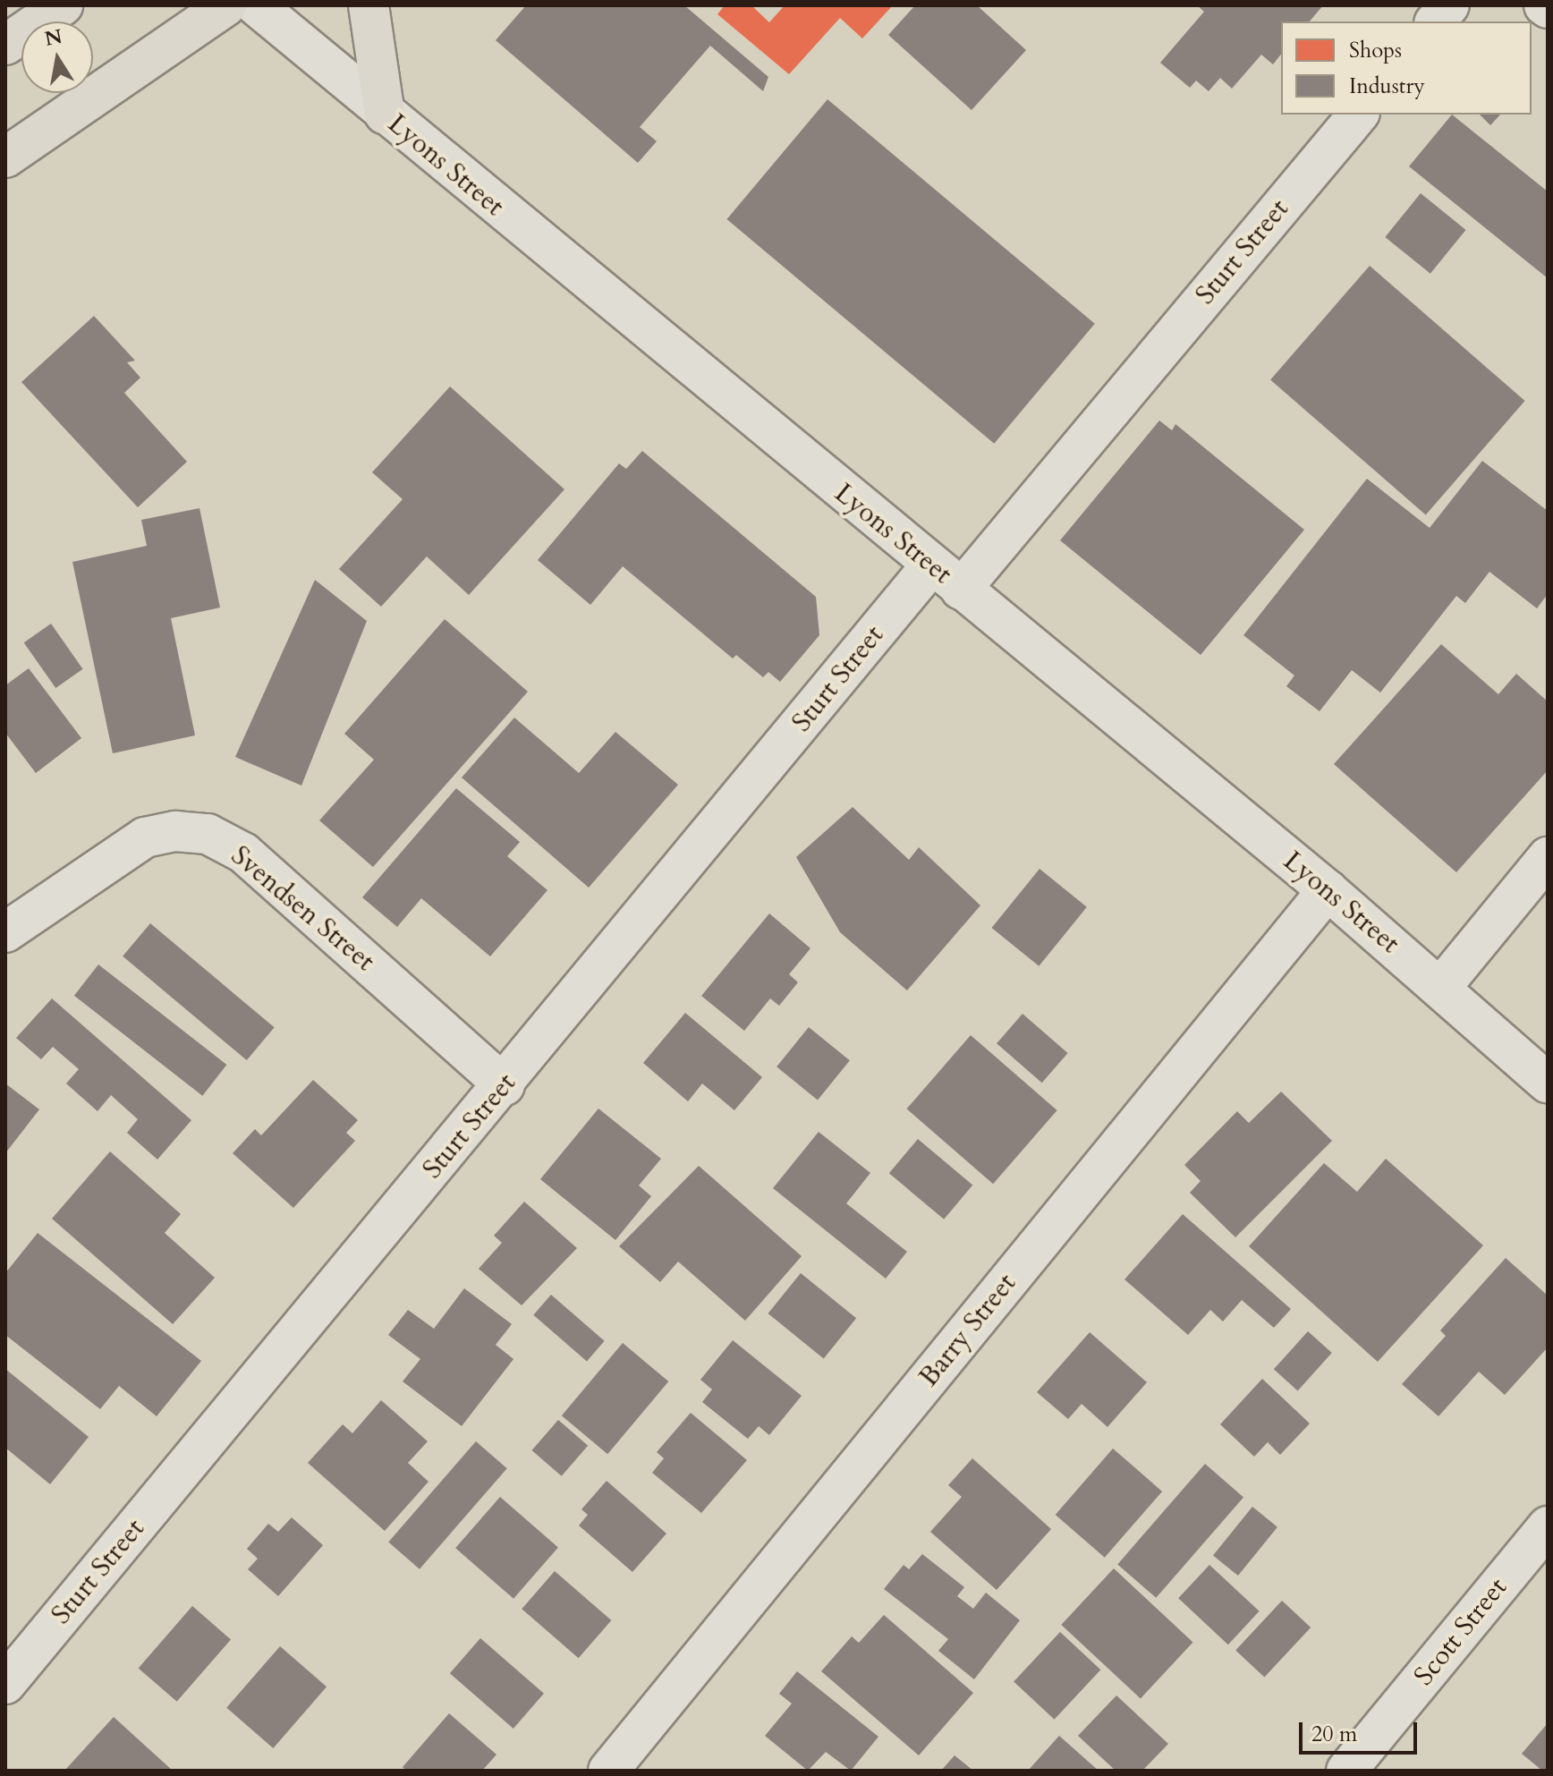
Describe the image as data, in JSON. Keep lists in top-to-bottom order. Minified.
{"streets":{"street":["Lyons Street","Sturt Street","Svendsen Street","Barry Street","Scott Street"]},"crossings":[["Lyons Street","Sturt Street"],["Lyons Street","Barry Street"],["Sturt Street","Svendsen Street"]],"legend":["Shops","Industry"],"scale_bar":"20 m","north":"top"}
